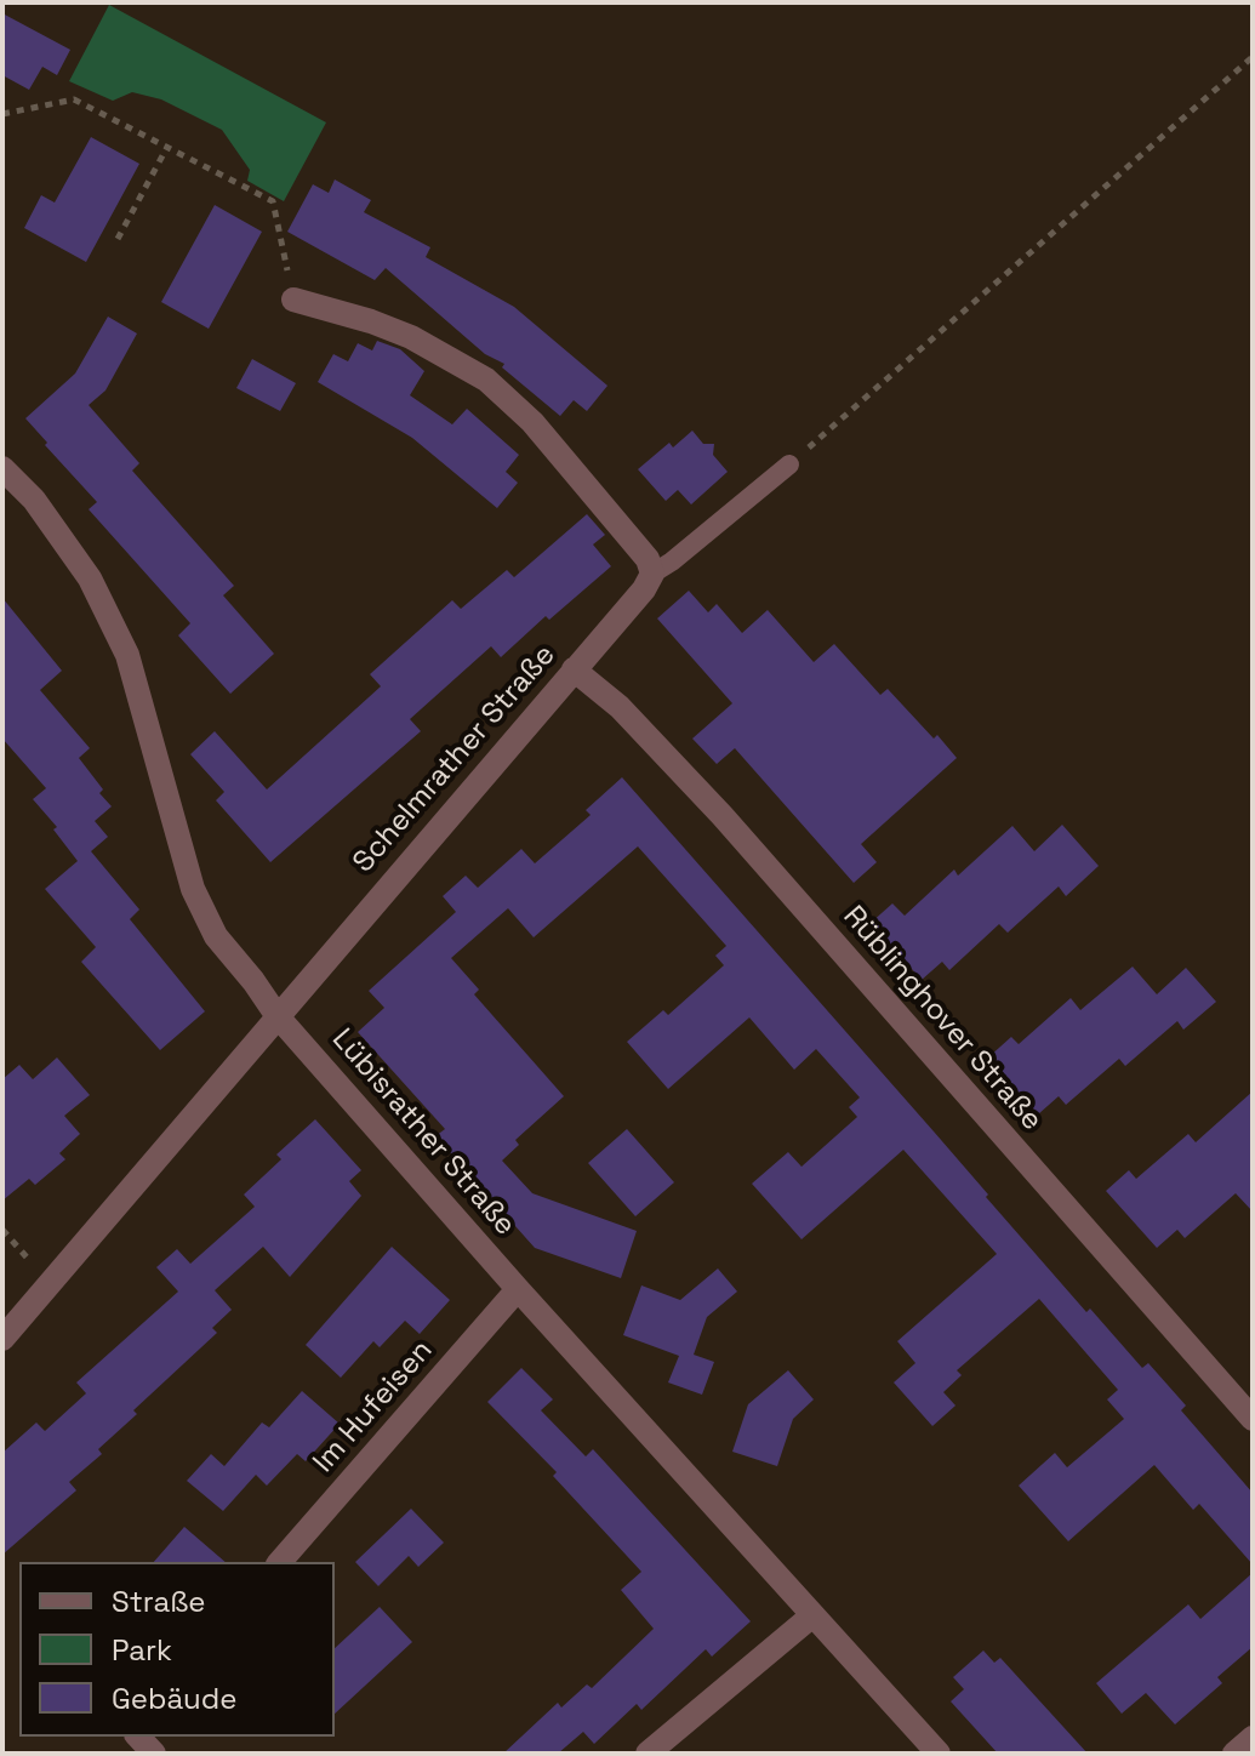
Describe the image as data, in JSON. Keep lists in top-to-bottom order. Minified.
{"streets":{"street":["Schelmrather Straße","Rüblinghover Straße","Lübisrather Straße","Im Hufeisen"]},"crossings":[["Schelmrather Straße","Rüblinghover Straße"],["Schelmrather Straße","Lübisrather Straße"],["Lübisrather Straße","Im Hufeisen"]],"legend":["Straße","Park","Gebäude"]}
